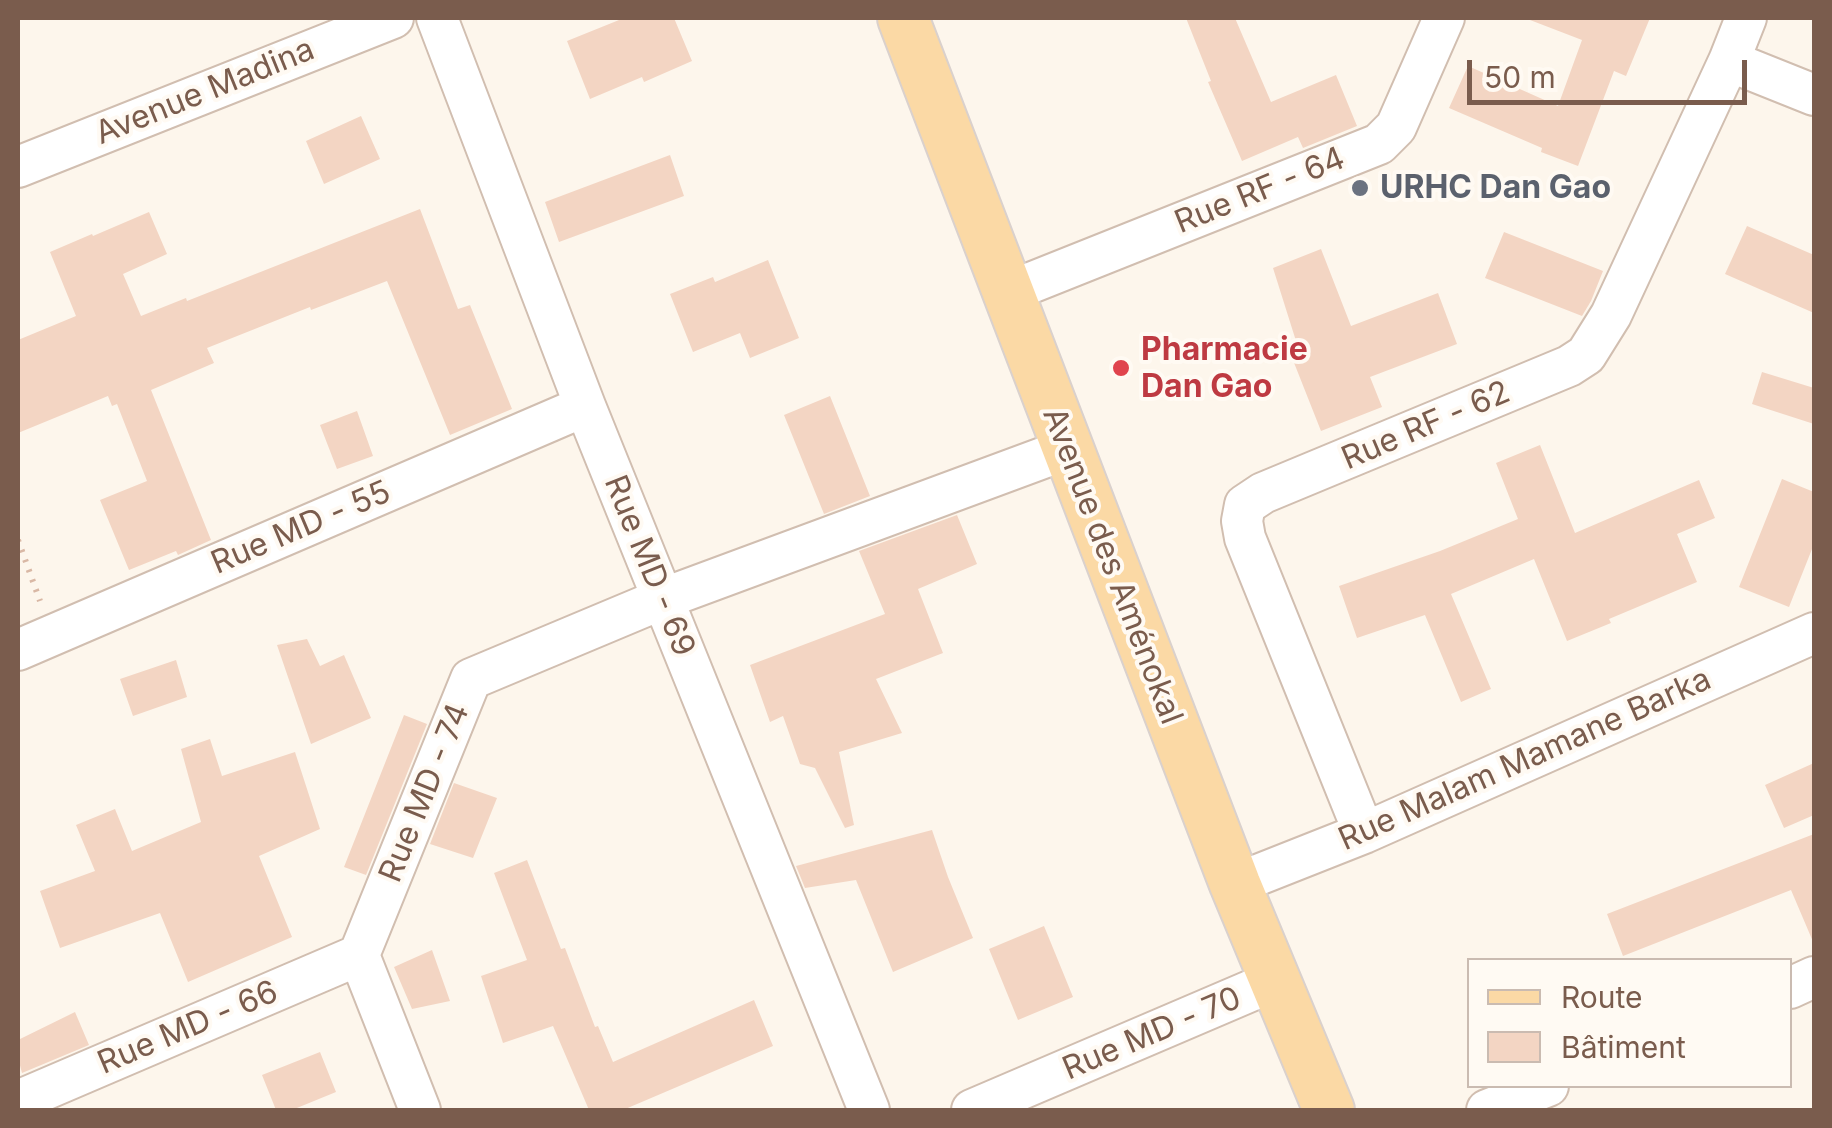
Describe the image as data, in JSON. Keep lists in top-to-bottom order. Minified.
{"streets":{"main road":["Avenue des Aménokal"],"street":["Avenue Madina","Rue RF - 64","Rue RF - 62","Rue MD - 55","Rue MD - 69","Rue Malam Mamane Barka","Rue MD - 74","Rue MD - 66","Rue MD - 70"]},"crossings":[["Rue RF - 64","Avenue des Aménokal"],["Rue RF - 62","Rue Malam Mamane Barka"],["Rue MD - 55","Rue MD - 69"],["Rue MD - 69","Rue MD - 74"],["Avenue des Aménokal","Rue Malam Mamane Barka"],["Avenue des Aménokal","Rue MD - 74"],["Avenue des Aménokal","Rue MD - 70"],["Rue MD - 74","Rue MD - 66"]],"places":["URHC Dan Gao","Pharmacie Dan Gao"],"legend":["Route","Bâtiment"],"scale_bar":"50 m"}
